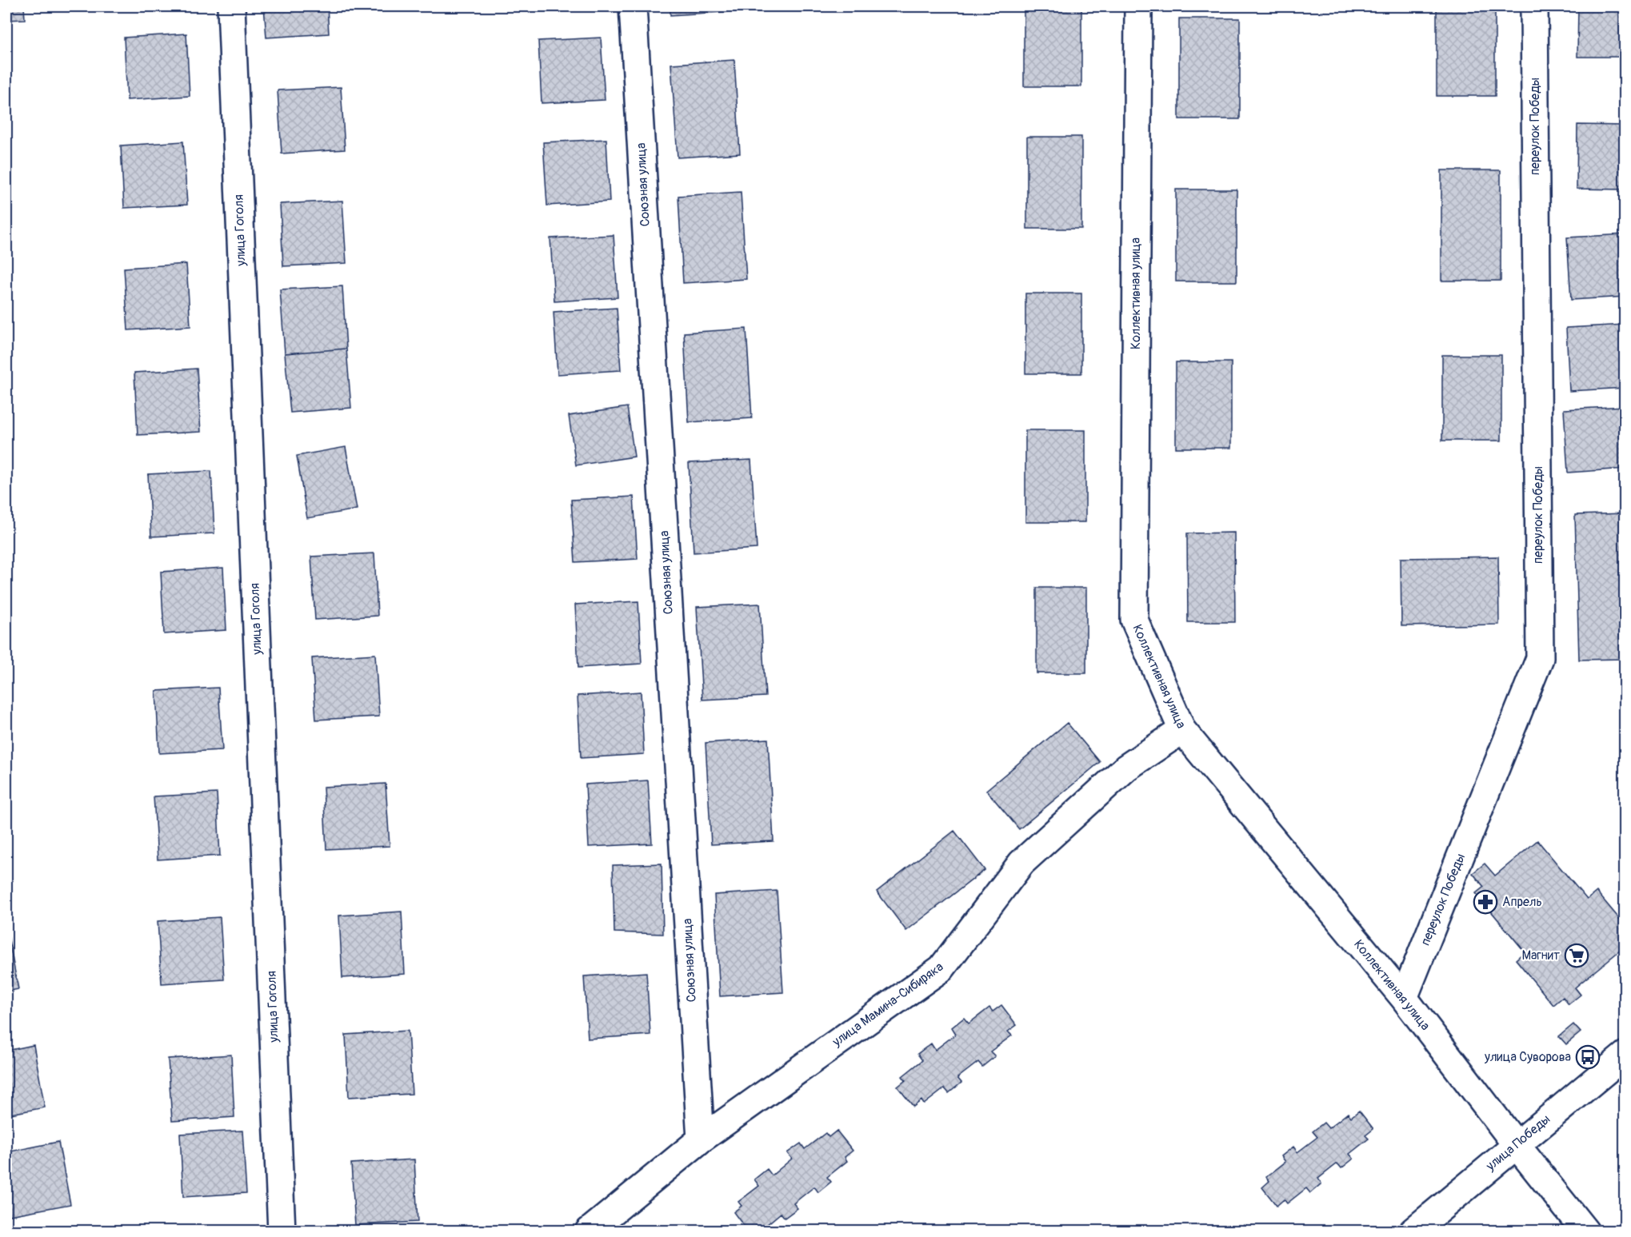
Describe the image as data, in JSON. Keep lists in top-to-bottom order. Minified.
{"streets":{"street":["переулок Победы","Союзная улица","улица Гоголя","Коллективная улица","улица Мамина-Сибиряка","улица Победы"]},"crossings":[["переулок Победы","Коллективная улица"],["Союзная улица","улица Мамина-Сибиряка"],["Коллективная улица","улица Мамина-Сибиряка"],["Коллективная улица","улица Победы"]],"places":{"pharmacy":["Апрель"],"supermarket":["Магнит"],"bus stop":["улица Суворова"]}}
